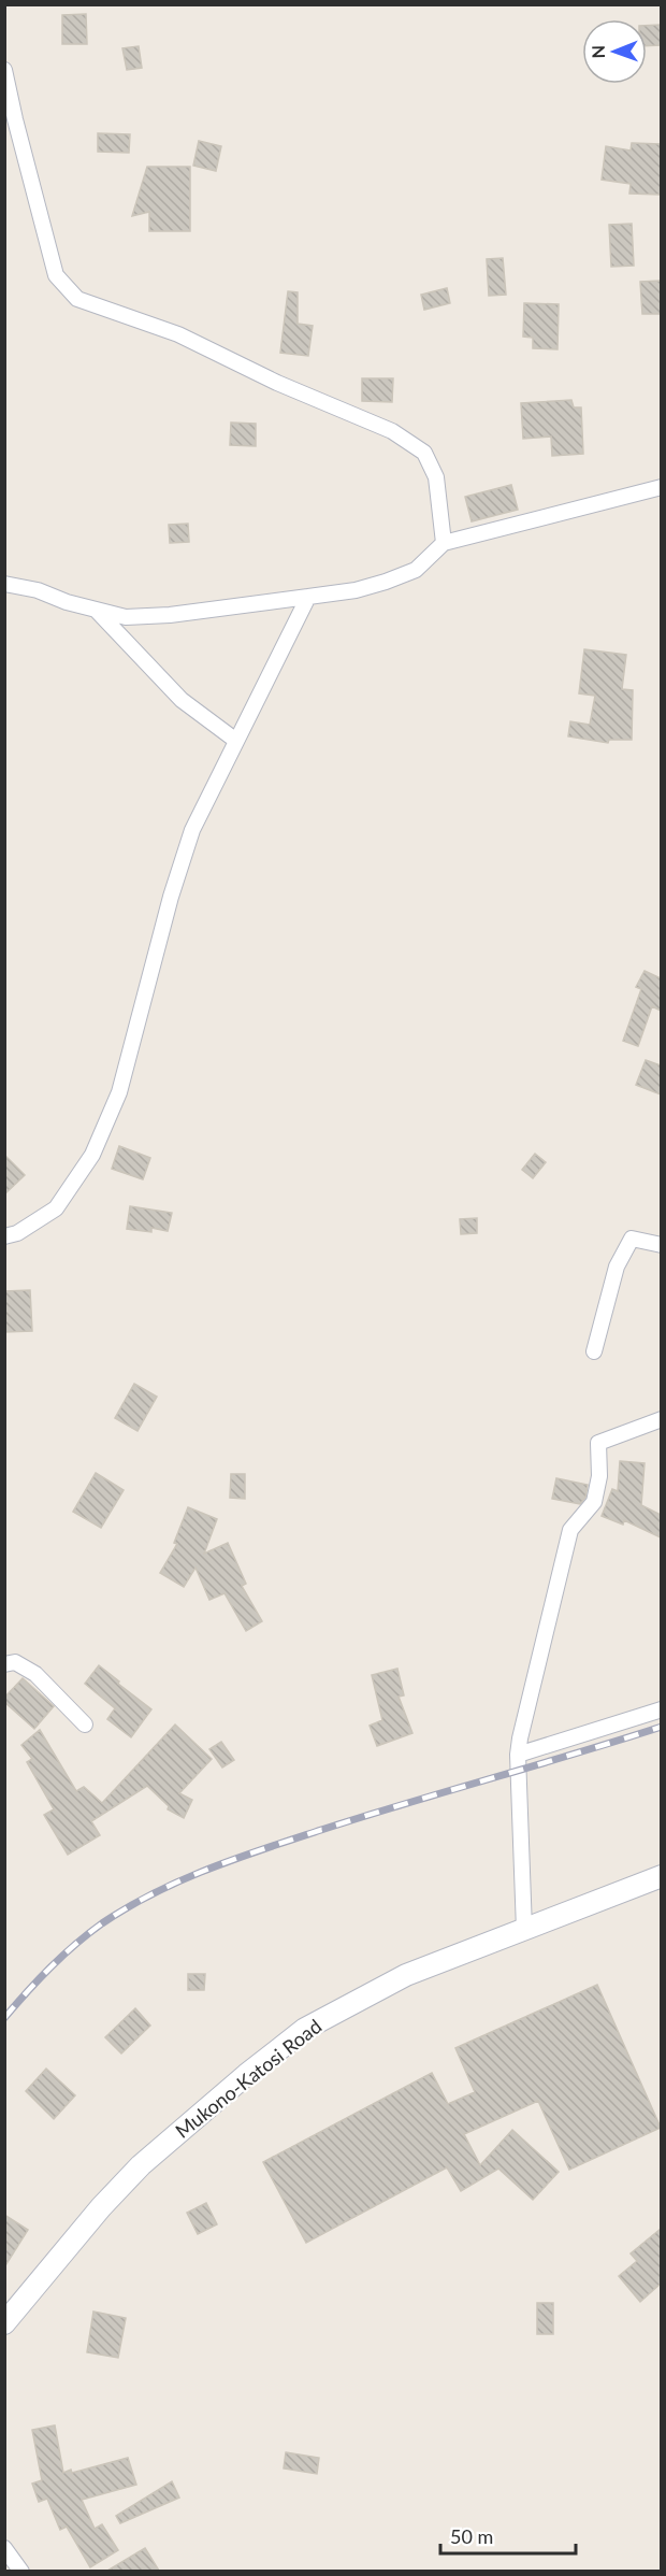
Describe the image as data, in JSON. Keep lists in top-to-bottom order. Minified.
{"streets":{"main road":["Mukono-Katosi Road"]},"scale_bar":"50 m","north":"left"}
